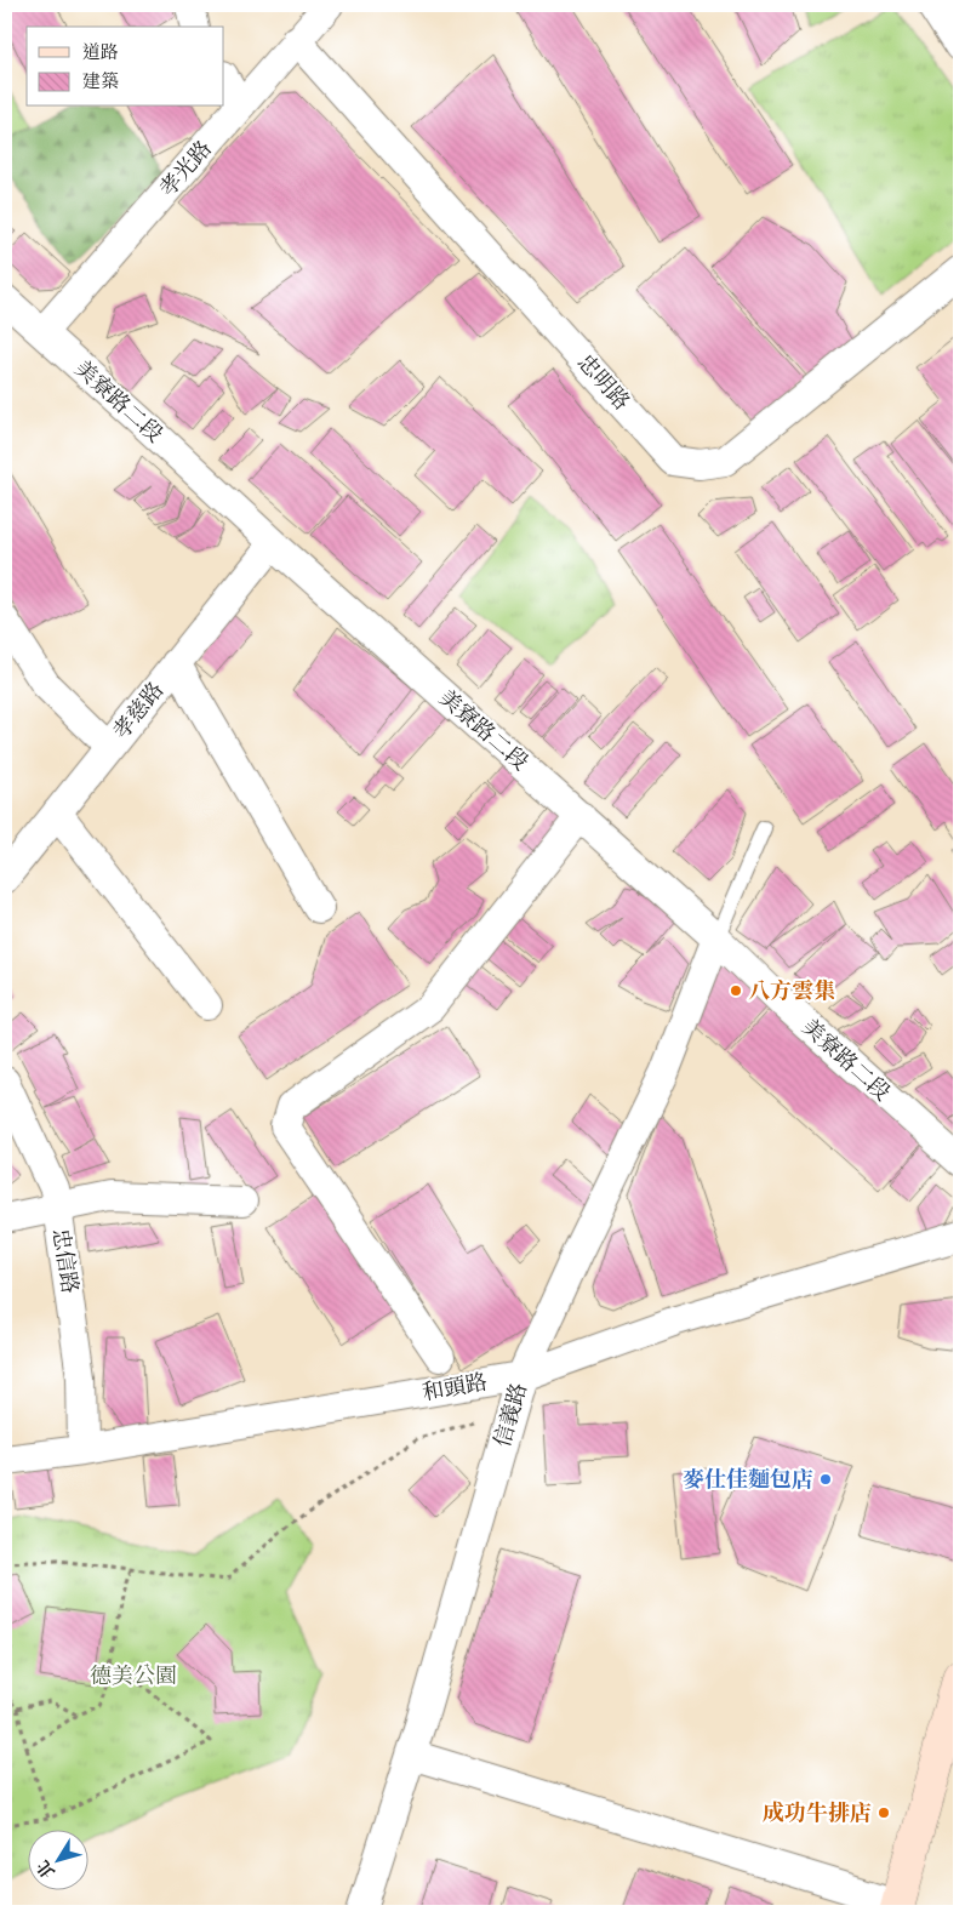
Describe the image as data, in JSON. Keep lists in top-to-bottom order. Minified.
{"streets":{"street":["孝光路","忠明路","美寮路二段","孝慈路","忠信路","和頭路","信義路"]},"crossings":[["孝光路","忠明路"],["孝光路","美寮路二段"],["美寮路二段","孝慈路"],["美寮路二段","信義路"],["忠信路","和頭路"],["和頭路","信義路"]],"parks":["德美公園"],"places":["八方雲集","麥仕佳麵包店","成功牛排店"],"legend":["道路","建築"],"north":"bottom left"}
